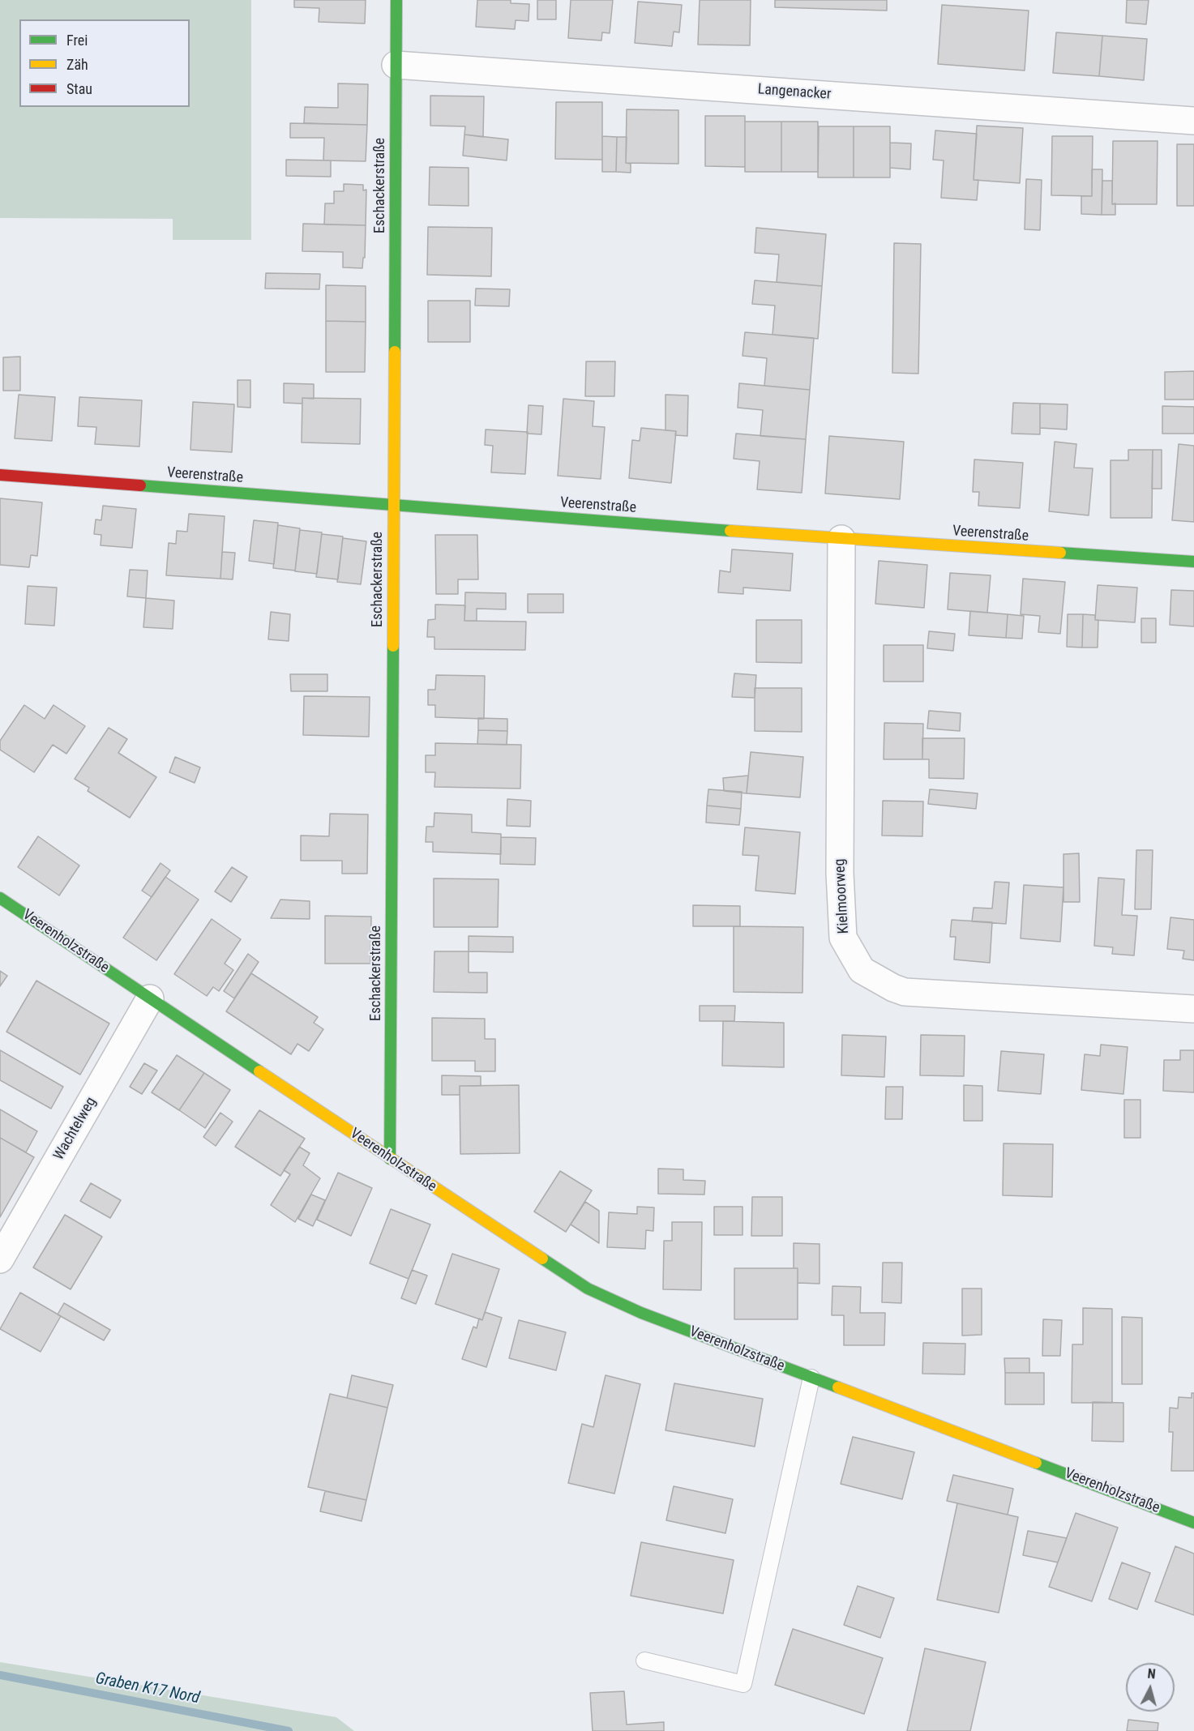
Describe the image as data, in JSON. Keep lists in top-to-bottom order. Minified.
{"streets":{"street":["Langenacker","Eschackerstraße","Veerenstraße","Kielmoorweg","Veerenholzstraße","Wachtelweg"]},"crossings":[["Langenacker","Eschackerstraße"],["Eschackerstraße","Veerenstraße"],["Eschackerstraße","Veerenholzstraße"],["Veerenstraße","Kielmoorweg"],["Veerenholzstraße","Wachtelweg"]],"water":["Graben K17 Nord"],"legend":["Frei","Zäh","Stau"],"north":"top"}
